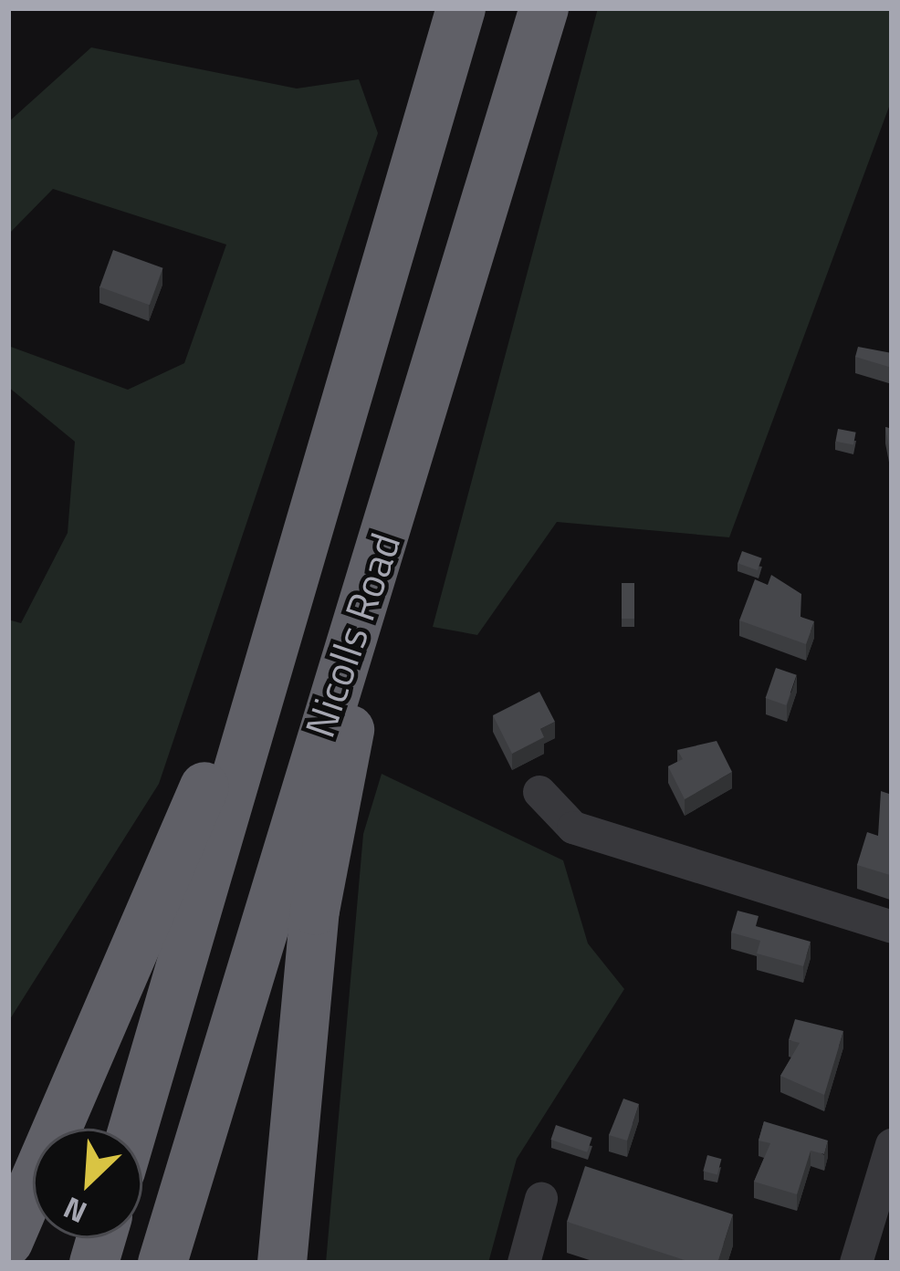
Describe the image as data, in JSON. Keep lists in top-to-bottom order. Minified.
{"streets":{"highway":["Nicolls Road"]},"north":"bottom left"}
